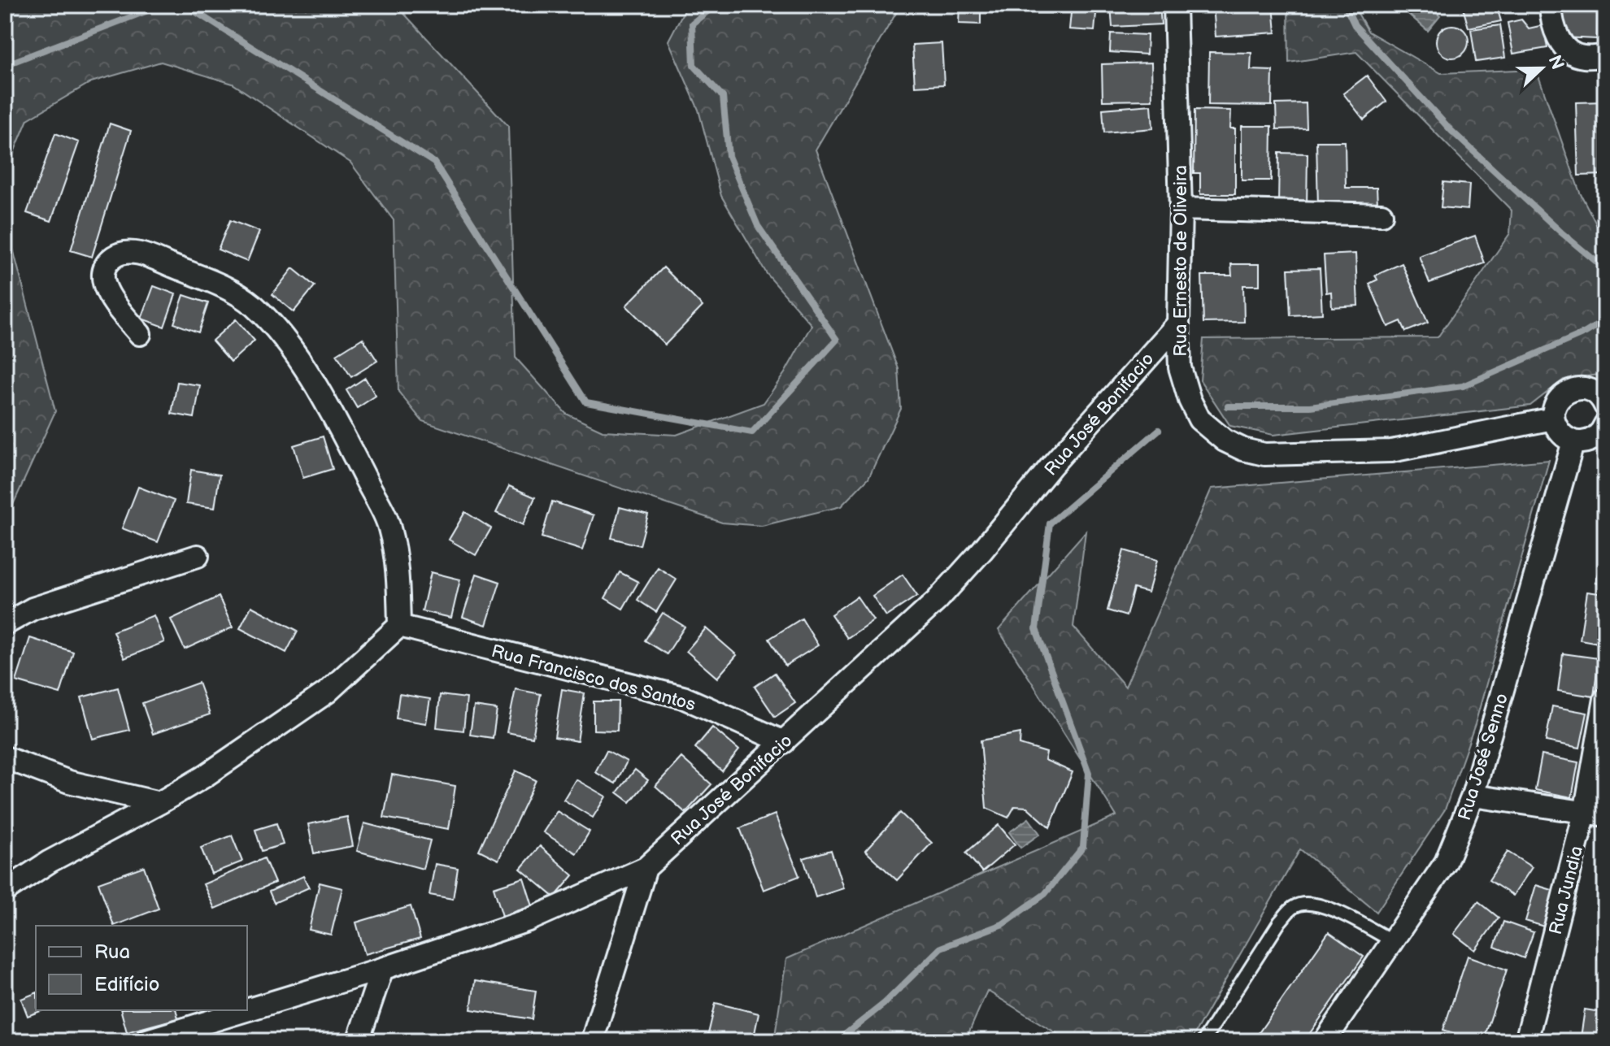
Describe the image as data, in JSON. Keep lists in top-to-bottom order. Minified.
{"streets":{"street":["Rua Ernesto de Oliveira","Rua José Bonifacio","Rua Francisco dos Santos","Rua José Senno","Rua Jundia"]},"crossings":[["Rua Ernesto de Oliveira","Rua José Bonifacio"],["Rua José Bonifacio","Rua Francisco dos Santos"]],"legend":["Rua","Edifício"],"north":"right"}
